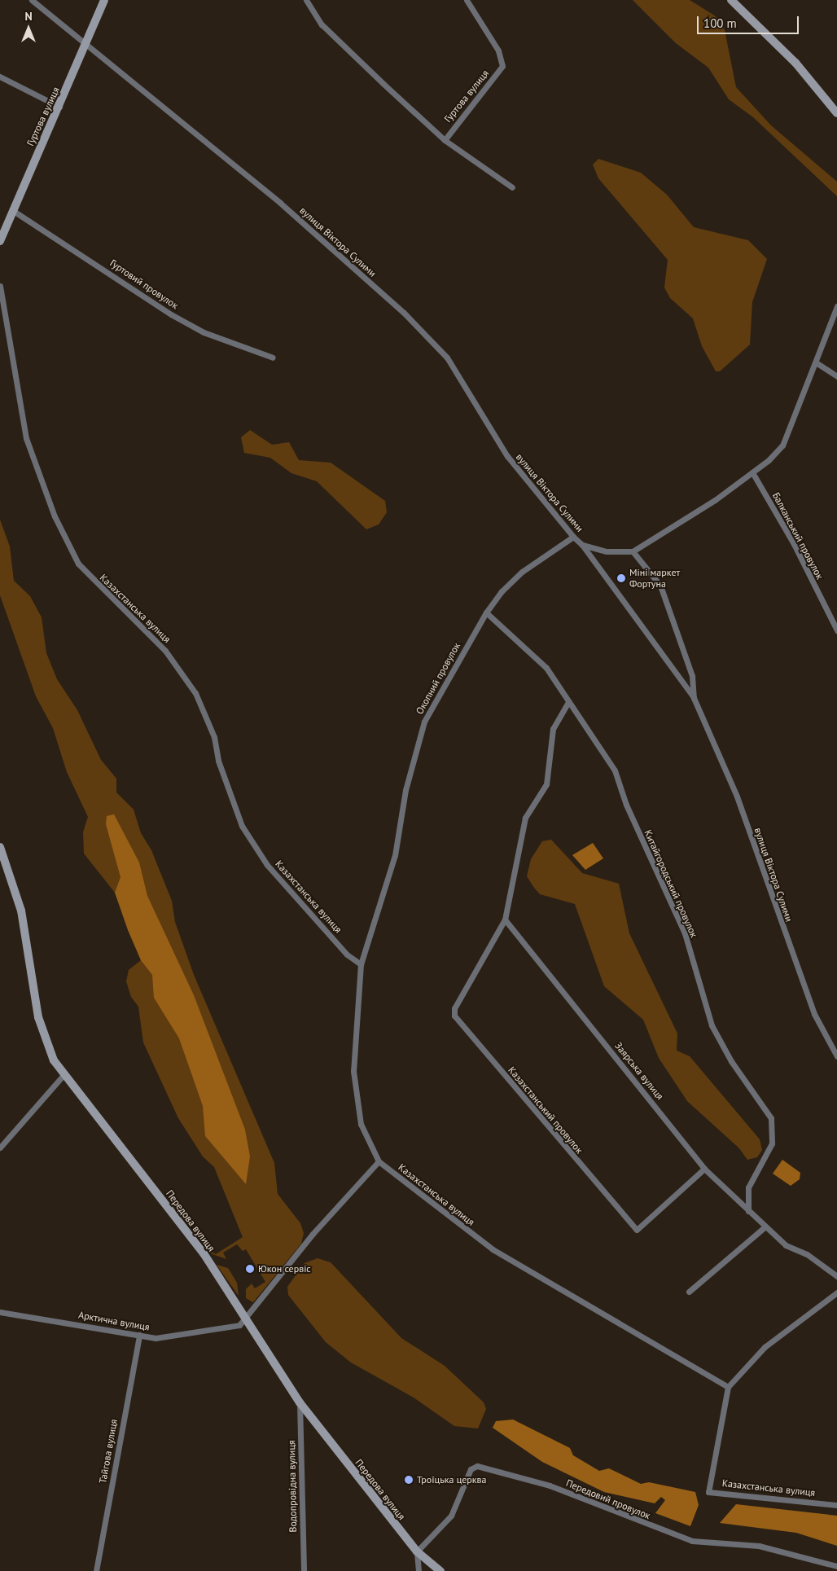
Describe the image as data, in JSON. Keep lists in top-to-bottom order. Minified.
{"streets":{"street":["Гуртова вулиця","вулиця Віктора Сулими","Гуртовий провулок","Балканський провулок","Казахстанська вулиця","Окопний провулок","Китайгородський провулок","Заярська вулиця","Казахстанський провулок","Передова вулиця","Арктична вулиця","Тайгова вулиця","Водопровідна вулиця","Передовий провулок"]},"crossings":[["Гуртова вулиця","вулиця Віктора Сулими"],["Гуртова вулиця","Гуртовий провулок"],["вулиця Віктора Сулими","Окопний провулок"],["Казахстанська вулиця","Окопний провулок"],["Окопний провулок","Китайгородський провулок"],["Китайгородський провулок","Заярська вулиця"],["Заярська вулиця","Казахстанський провулок"],["Передова вулиця","Арктична вулиця"],["Передова вулиця","Водопровідна вулиця"],["Передова вулиця","Передовий провулок"],["Арктична вулиця","Тайгова вулиця"]],"places":["Міні маркет Фортуна","Юкон сервіс","Троїцька церква"],"scale_bar":"100 m","north":"top"}
